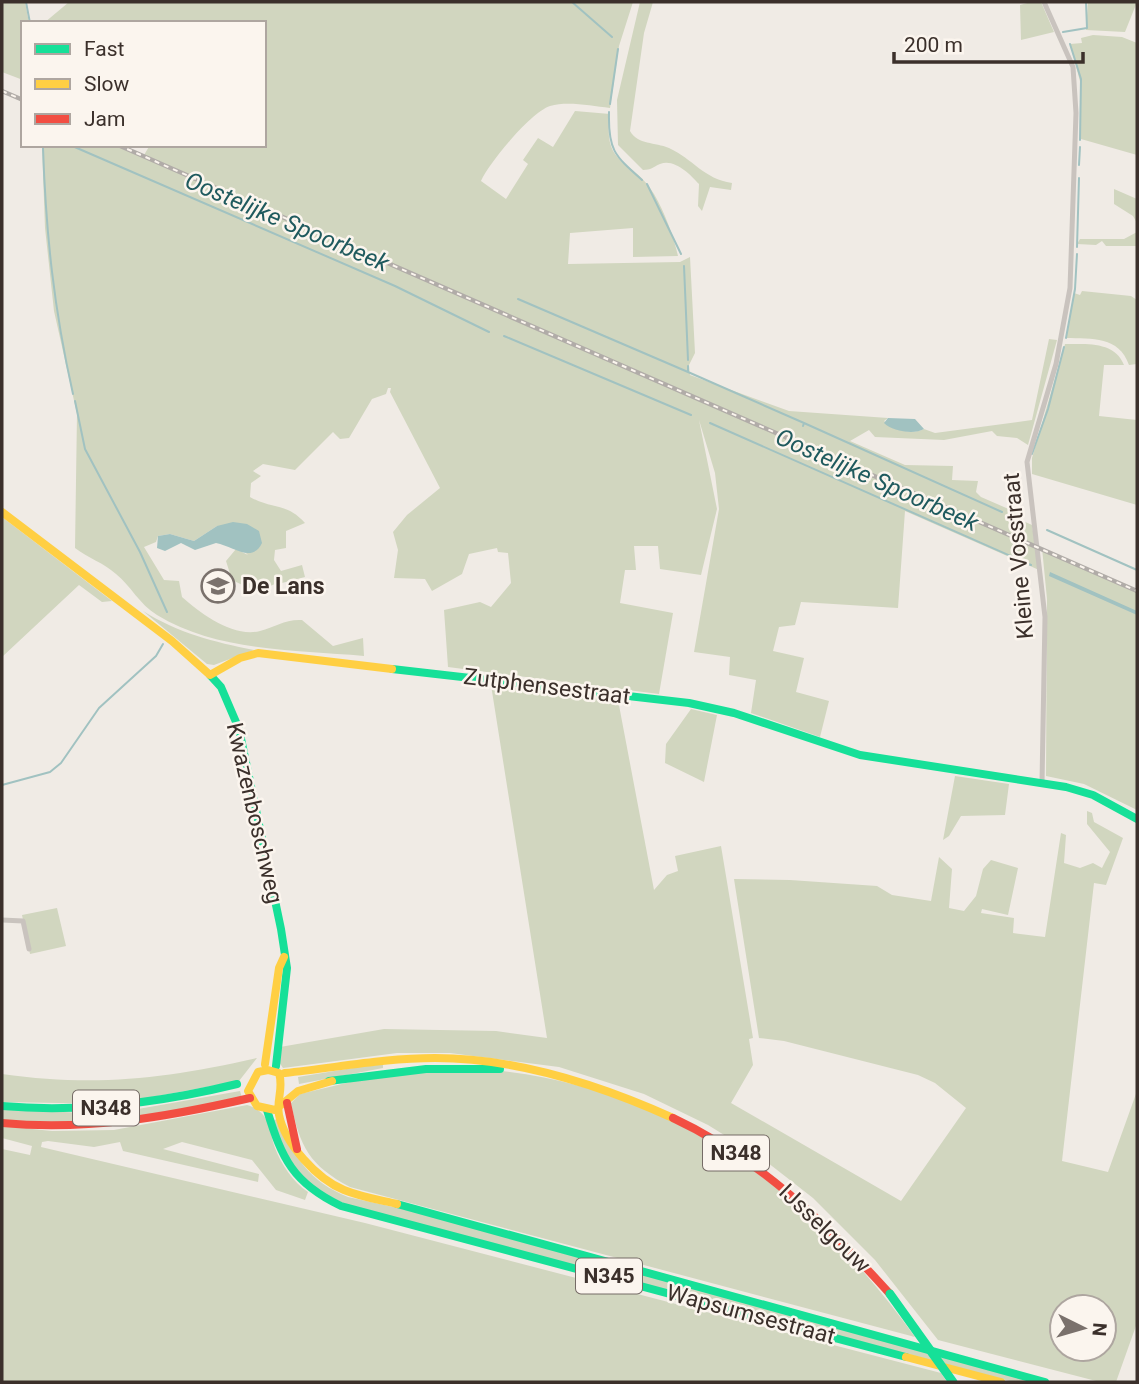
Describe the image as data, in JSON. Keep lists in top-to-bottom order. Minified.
{"streets":{"main road":["Zutphensestraat","Kwazenboschweg","N348","IJsselgouw","N345","Wapsumsestraat"],"street":["Kleine Vosstraat"]},"crossings":[["Kleine Vosstraat","Zutphensestraat"],["Zutphensestraat","Kwazenboschweg"],["Kwazenboschweg","N348"]],"water":["Oostelijke Spoorbeek"],"places":{"school or university":["De Lans"]},"legend":["Fast","Slow","Jam"],"scale_bar":"200 m","north":"right"}
